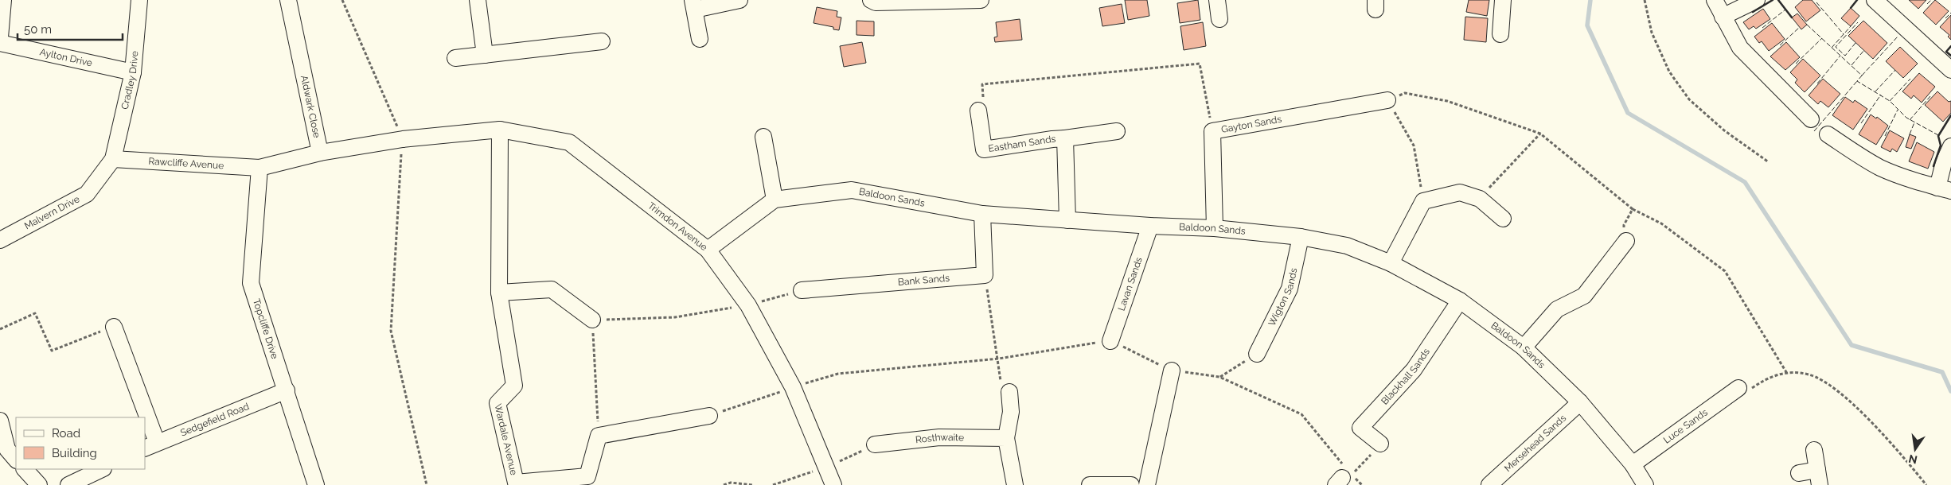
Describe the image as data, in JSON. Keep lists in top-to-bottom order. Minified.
{"streets":{"street":["Aylton Drive","Cradley Drive","Aldwark Close","Gayton Sands","Eastham Sands","Rawcliffe Avenue","Baldoon Sands","Malvern Drive","Trimdon Avenue","Bank Sands","Lavan Sands","Wigton Sands","Topcliffe Drive","Blackhall Sands","Sedgefield Road","Luce Sands","Rosthwaite","Wardale Avenue","Mersehead Sands"]},"crossings":[["Aylton Drive","Cradley Drive"],["Cradley Drive","Rawcliffe Avenue"],["Cradley Drive","Malvern Drive"],["Aldwark Close","Trimdon Avenue"],["Gayton Sands","Baldoon Sands"],["Eastham Sands","Baldoon Sands"],["Rawcliffe Avenue","Malvern Drive"],["Rawcliffe Avenue","Topcliffe Drive"],["Baldoon Sands","Lavan Sands"],["Baldoon Sands","Wigton Sands"],["Baldoon Sands","Blackhall Sands"],["Baldoon Sands","Luce Sands"],["Baldoon Sands","Mersehead Sands"],["Trimdon Avenue","Wardale Avenue"],["Topcliffe Drive","Sedgefield Road"]],"legend":["Road","Building"],"scale_bar":"50 m","north":"bottom"}
